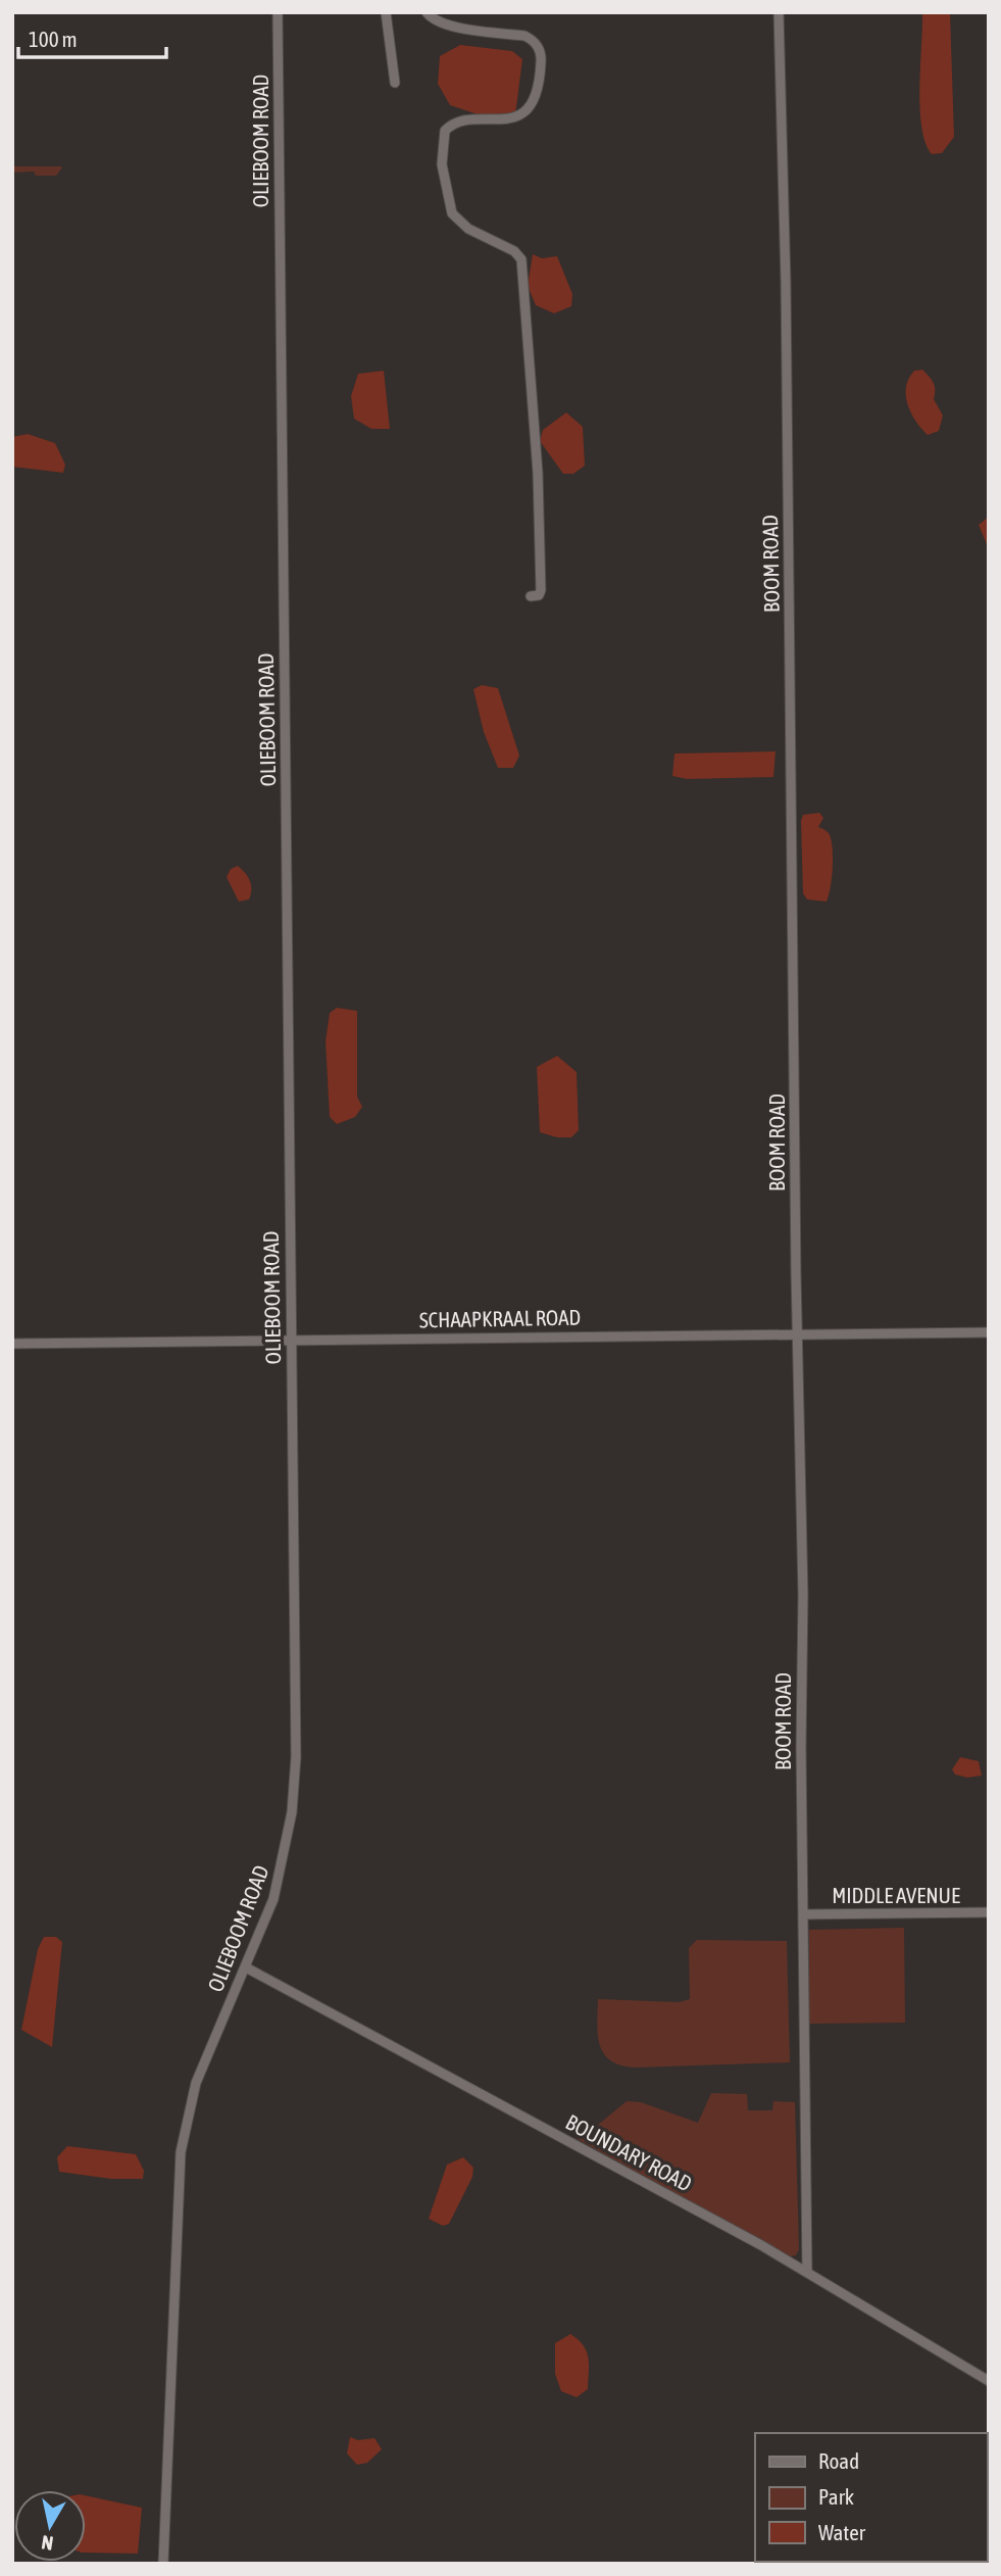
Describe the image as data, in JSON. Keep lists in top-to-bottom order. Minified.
{"streets":{"street":["OLIEBOOM ROAD","BOOM ROAD","SCHAAPKRAAL ROAD","MIDDLE AVENUE","BOUNDARY ROAD"]},"crossings":[["OLIEBOOM ROAD","SCHAAPKRAAL ROAD"],["OLIEBOOM ROAD","BOUNDARY ROAD"],["BOOM ROAD","SCHAAPKRAAL ROAD"],["BOOM ROAD","MIDDLE AVENUE"],["BOOM ROAD","BOUNDARY ROAD"]],"legend":["Road","Park","Water"],"scale_bar":"100 m","north":"bottom"}
